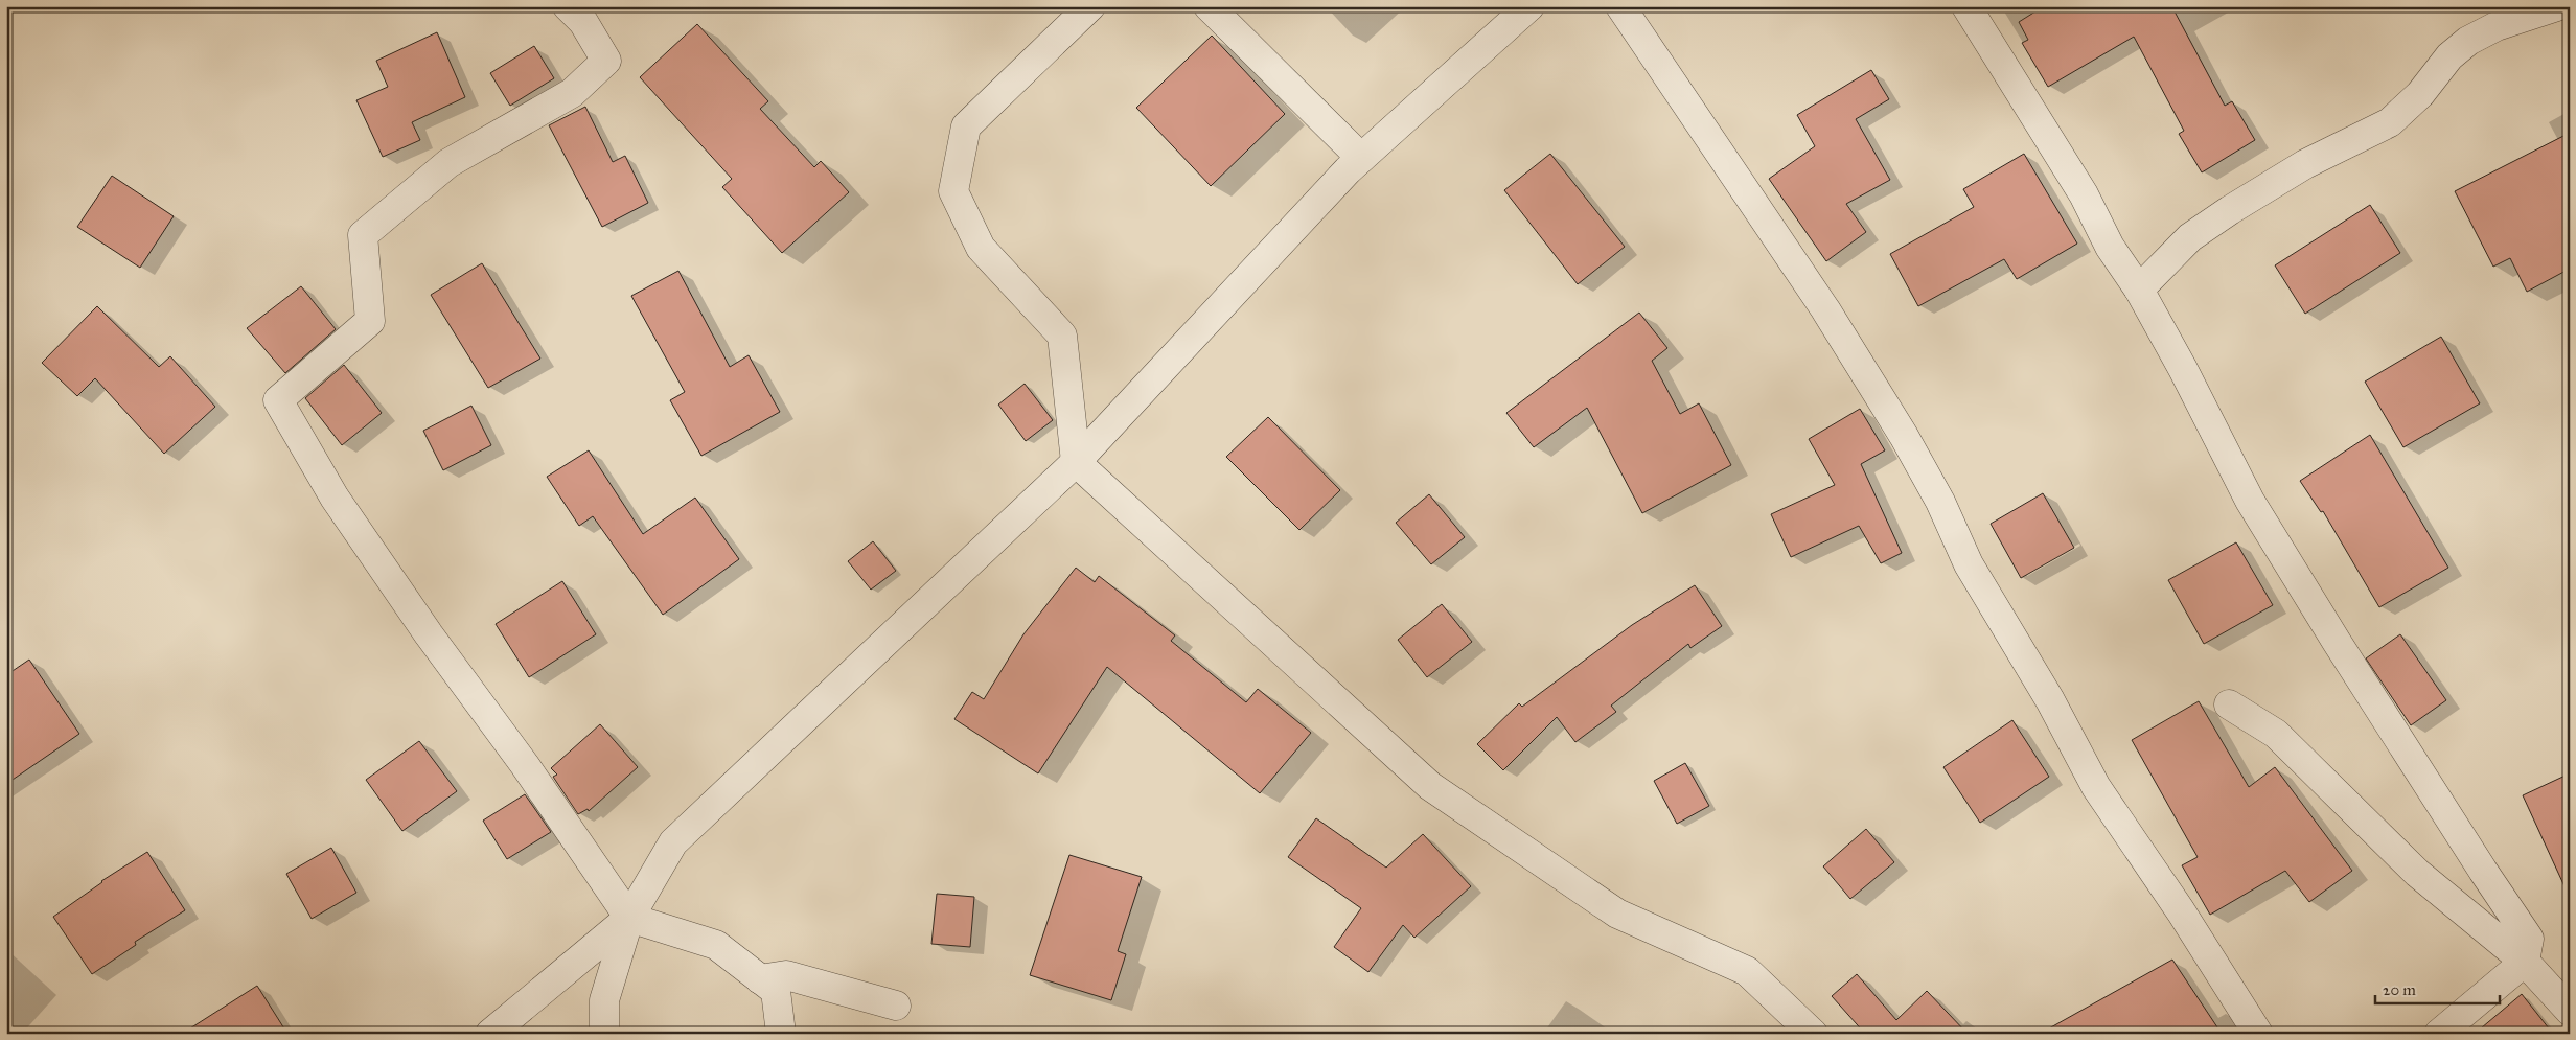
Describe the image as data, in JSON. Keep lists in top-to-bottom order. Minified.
{"scale_bar":"20 m"}
